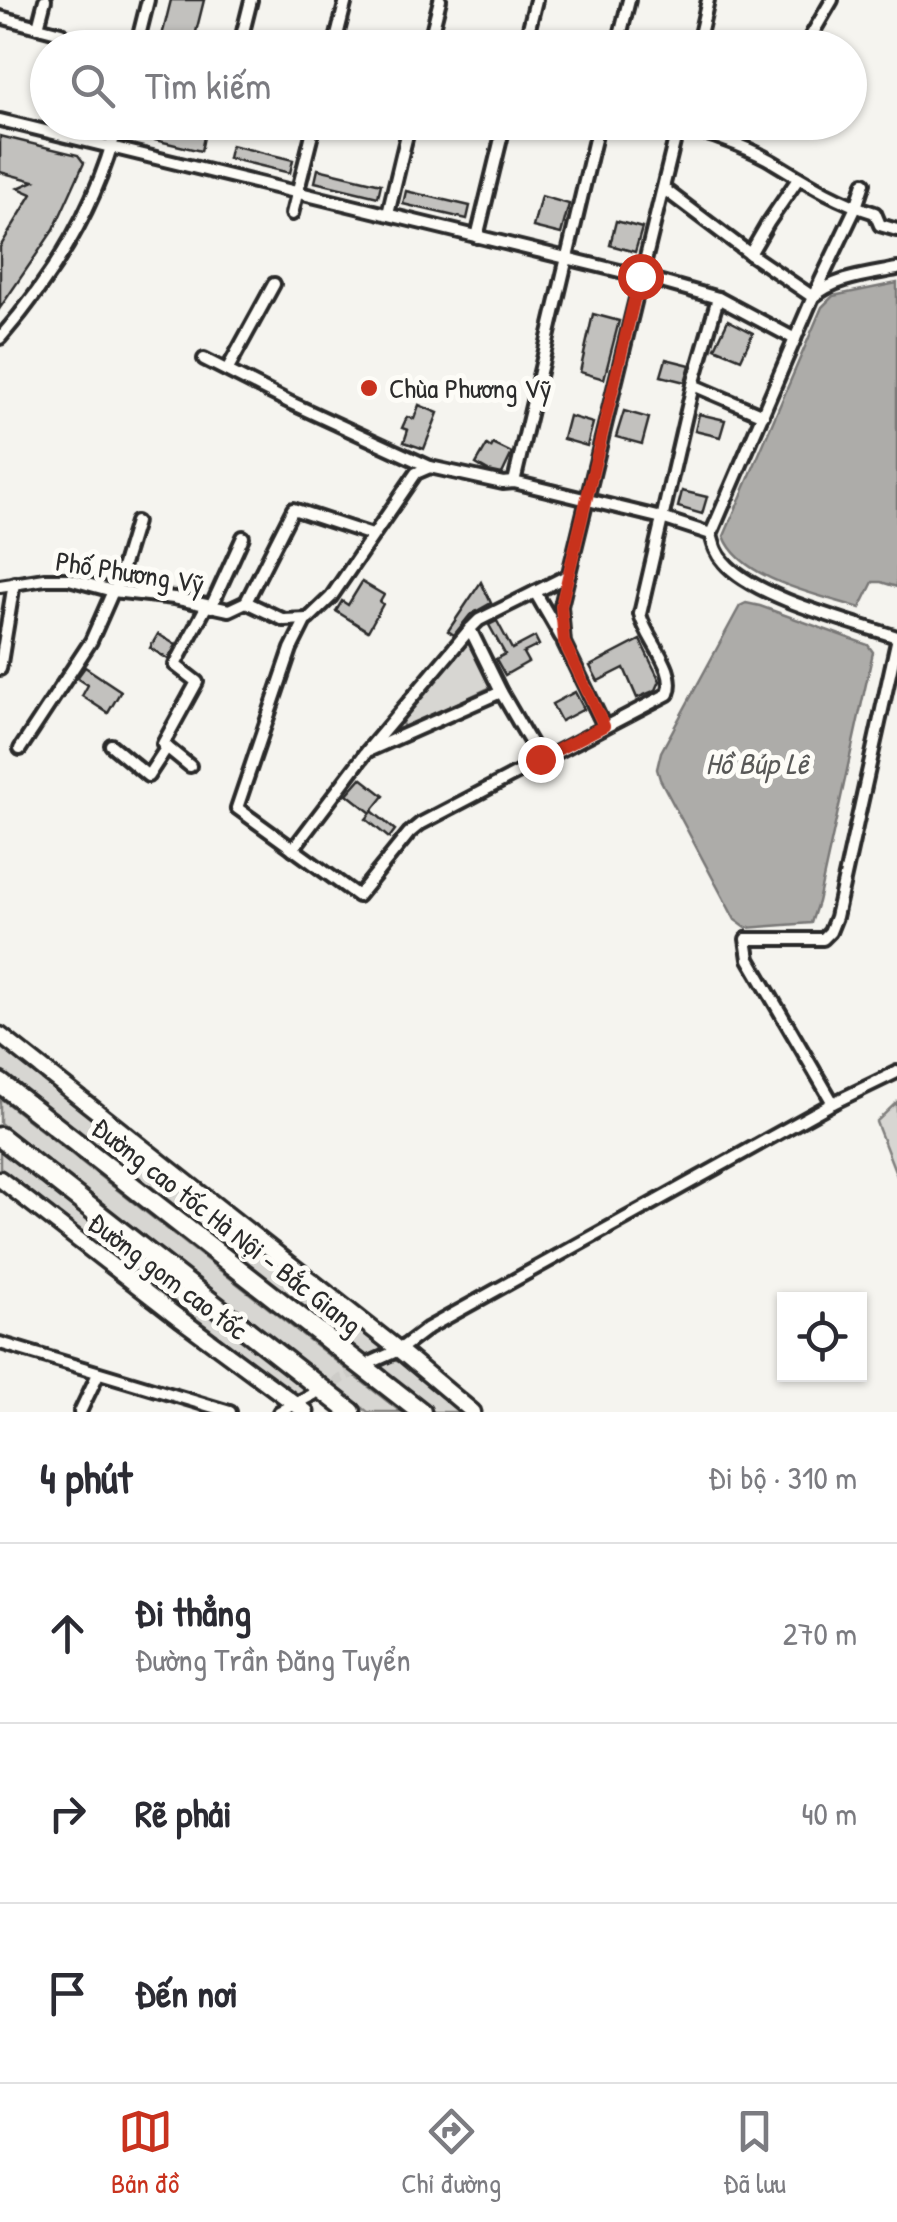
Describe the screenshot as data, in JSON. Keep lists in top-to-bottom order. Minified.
{"streets":{"highway":["Đường cao tốc Hà Nội - Bắc Giang"],"main road":["Đường gom cao tốc"],"street":["Phố Phương Vỹ"]},"water":["Hồ Búp Lê"],"places":["Chùa Phương Vỹ"],"page":{"search":"Tìm kiếm","heading":["4 phút","Đi bộ · 310 m"],"list":[["Đi thẳng","Đường Trần Đăng Tuyển","270 m"],["Rẽ phải","40 m"],"Đến nơi"],"nav":["Bản đồ","Chỉ đường","Đã lưu"]}}
